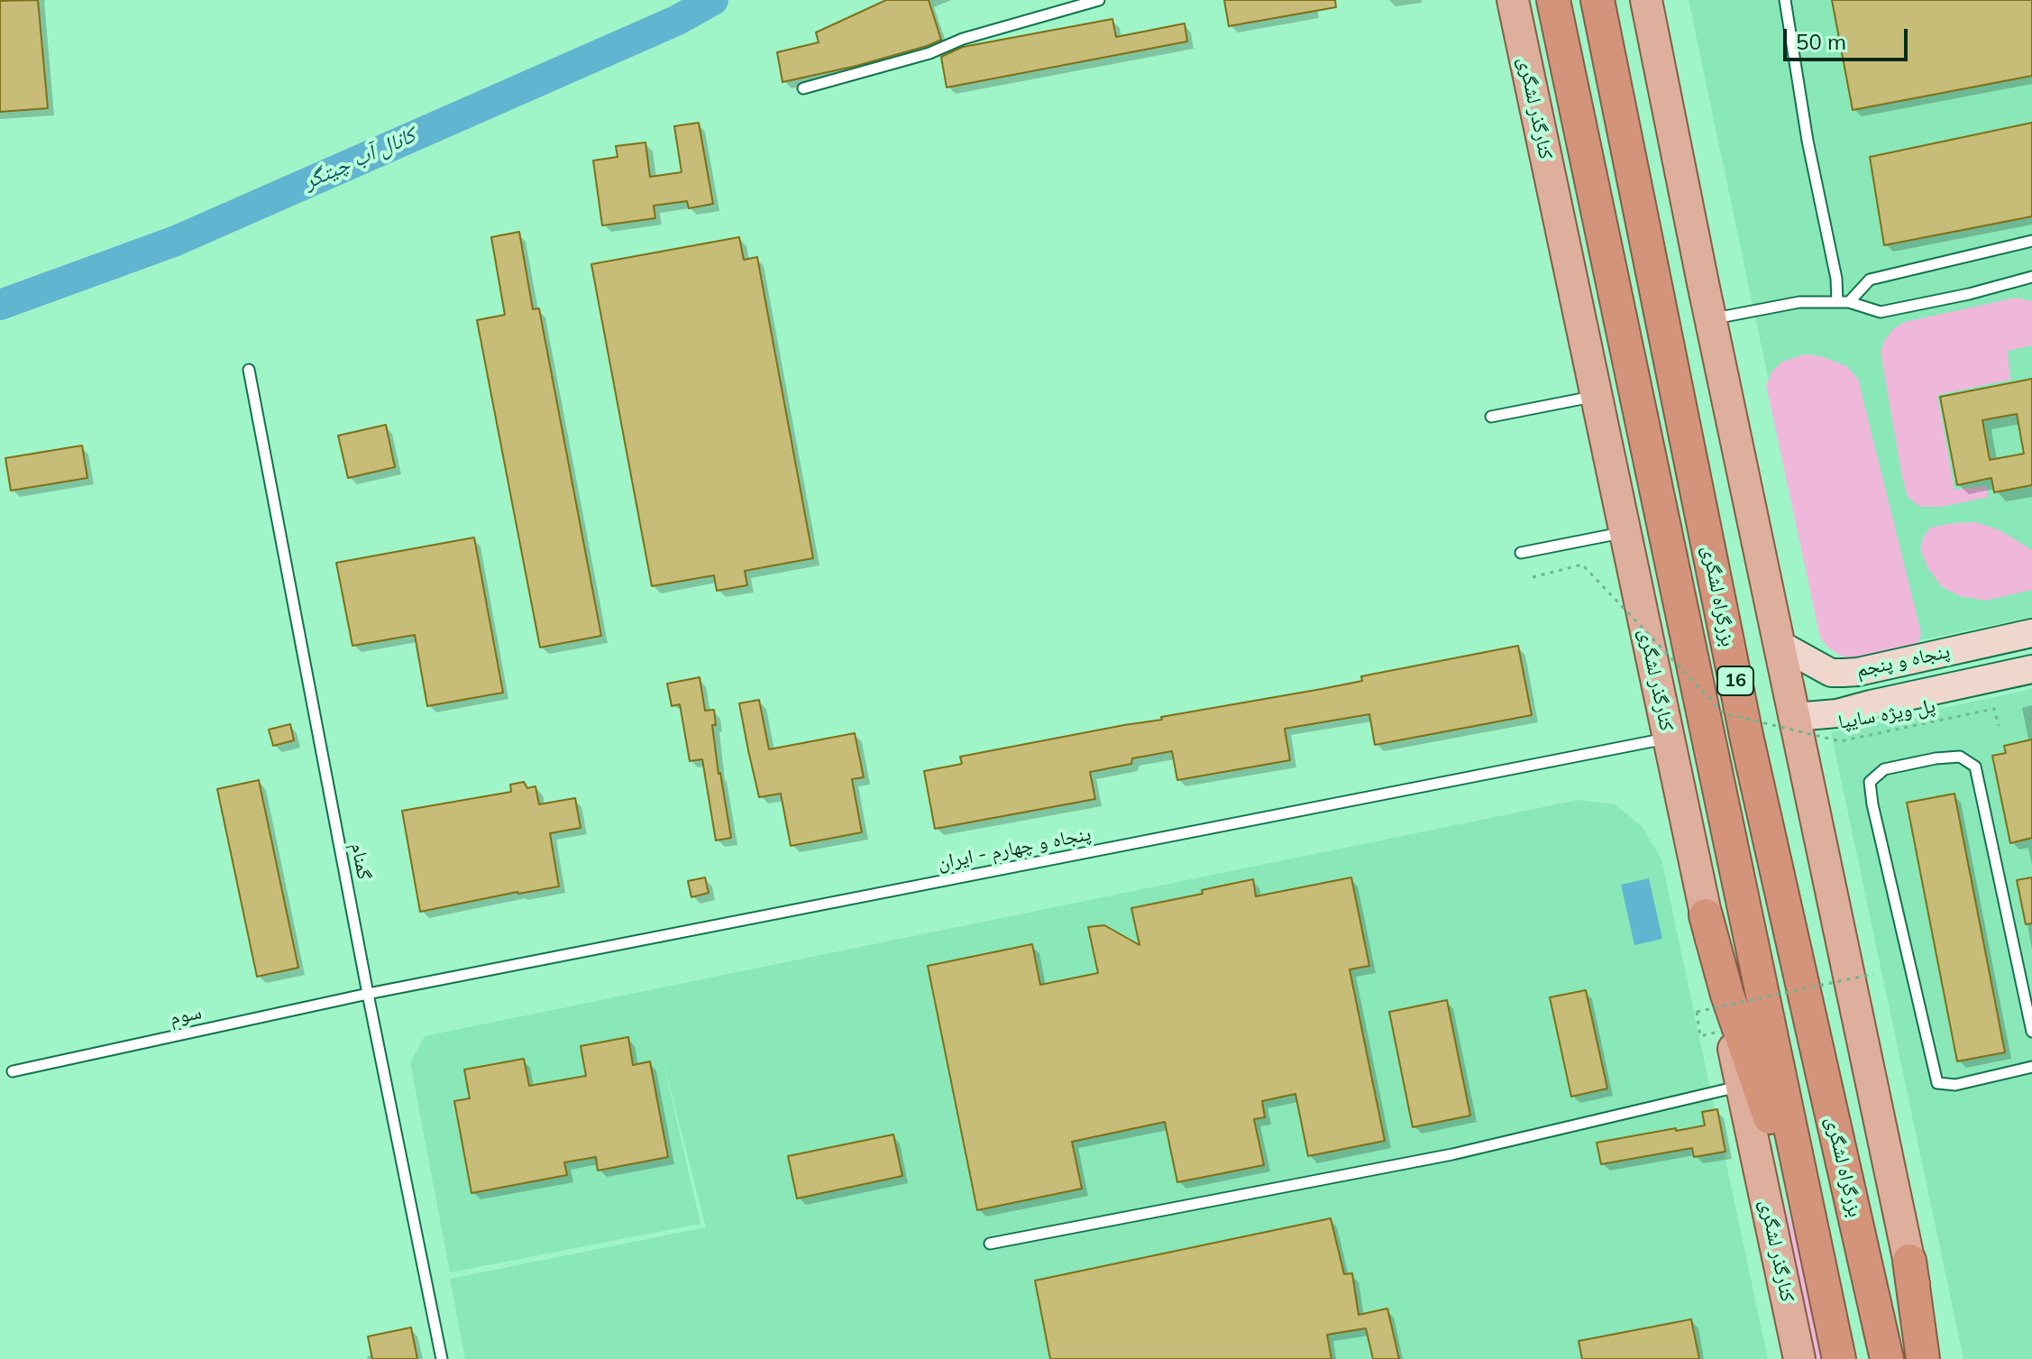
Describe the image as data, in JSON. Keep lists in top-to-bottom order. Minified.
{"streets":{"highway":["بزرگراه لشگری","16"],"main road":["کنارگذر لشگری","پنجاه و پنجم"],"lane":["پنجاه و چهارم - ایران","گمنام","سوم"],"path":["پل ویژه سایپا"]},"crossings":[["کنارگذر لشگری","پنجاه و چهارم - ایران"],["پنجاه و چهارم - ایران","گمنام"],["پنجاه و چهارم - ایران","سوم"],["گمنام","سوم"]],"water":["کانال آب چیتگر"],"scale_bar":"50 m"}
